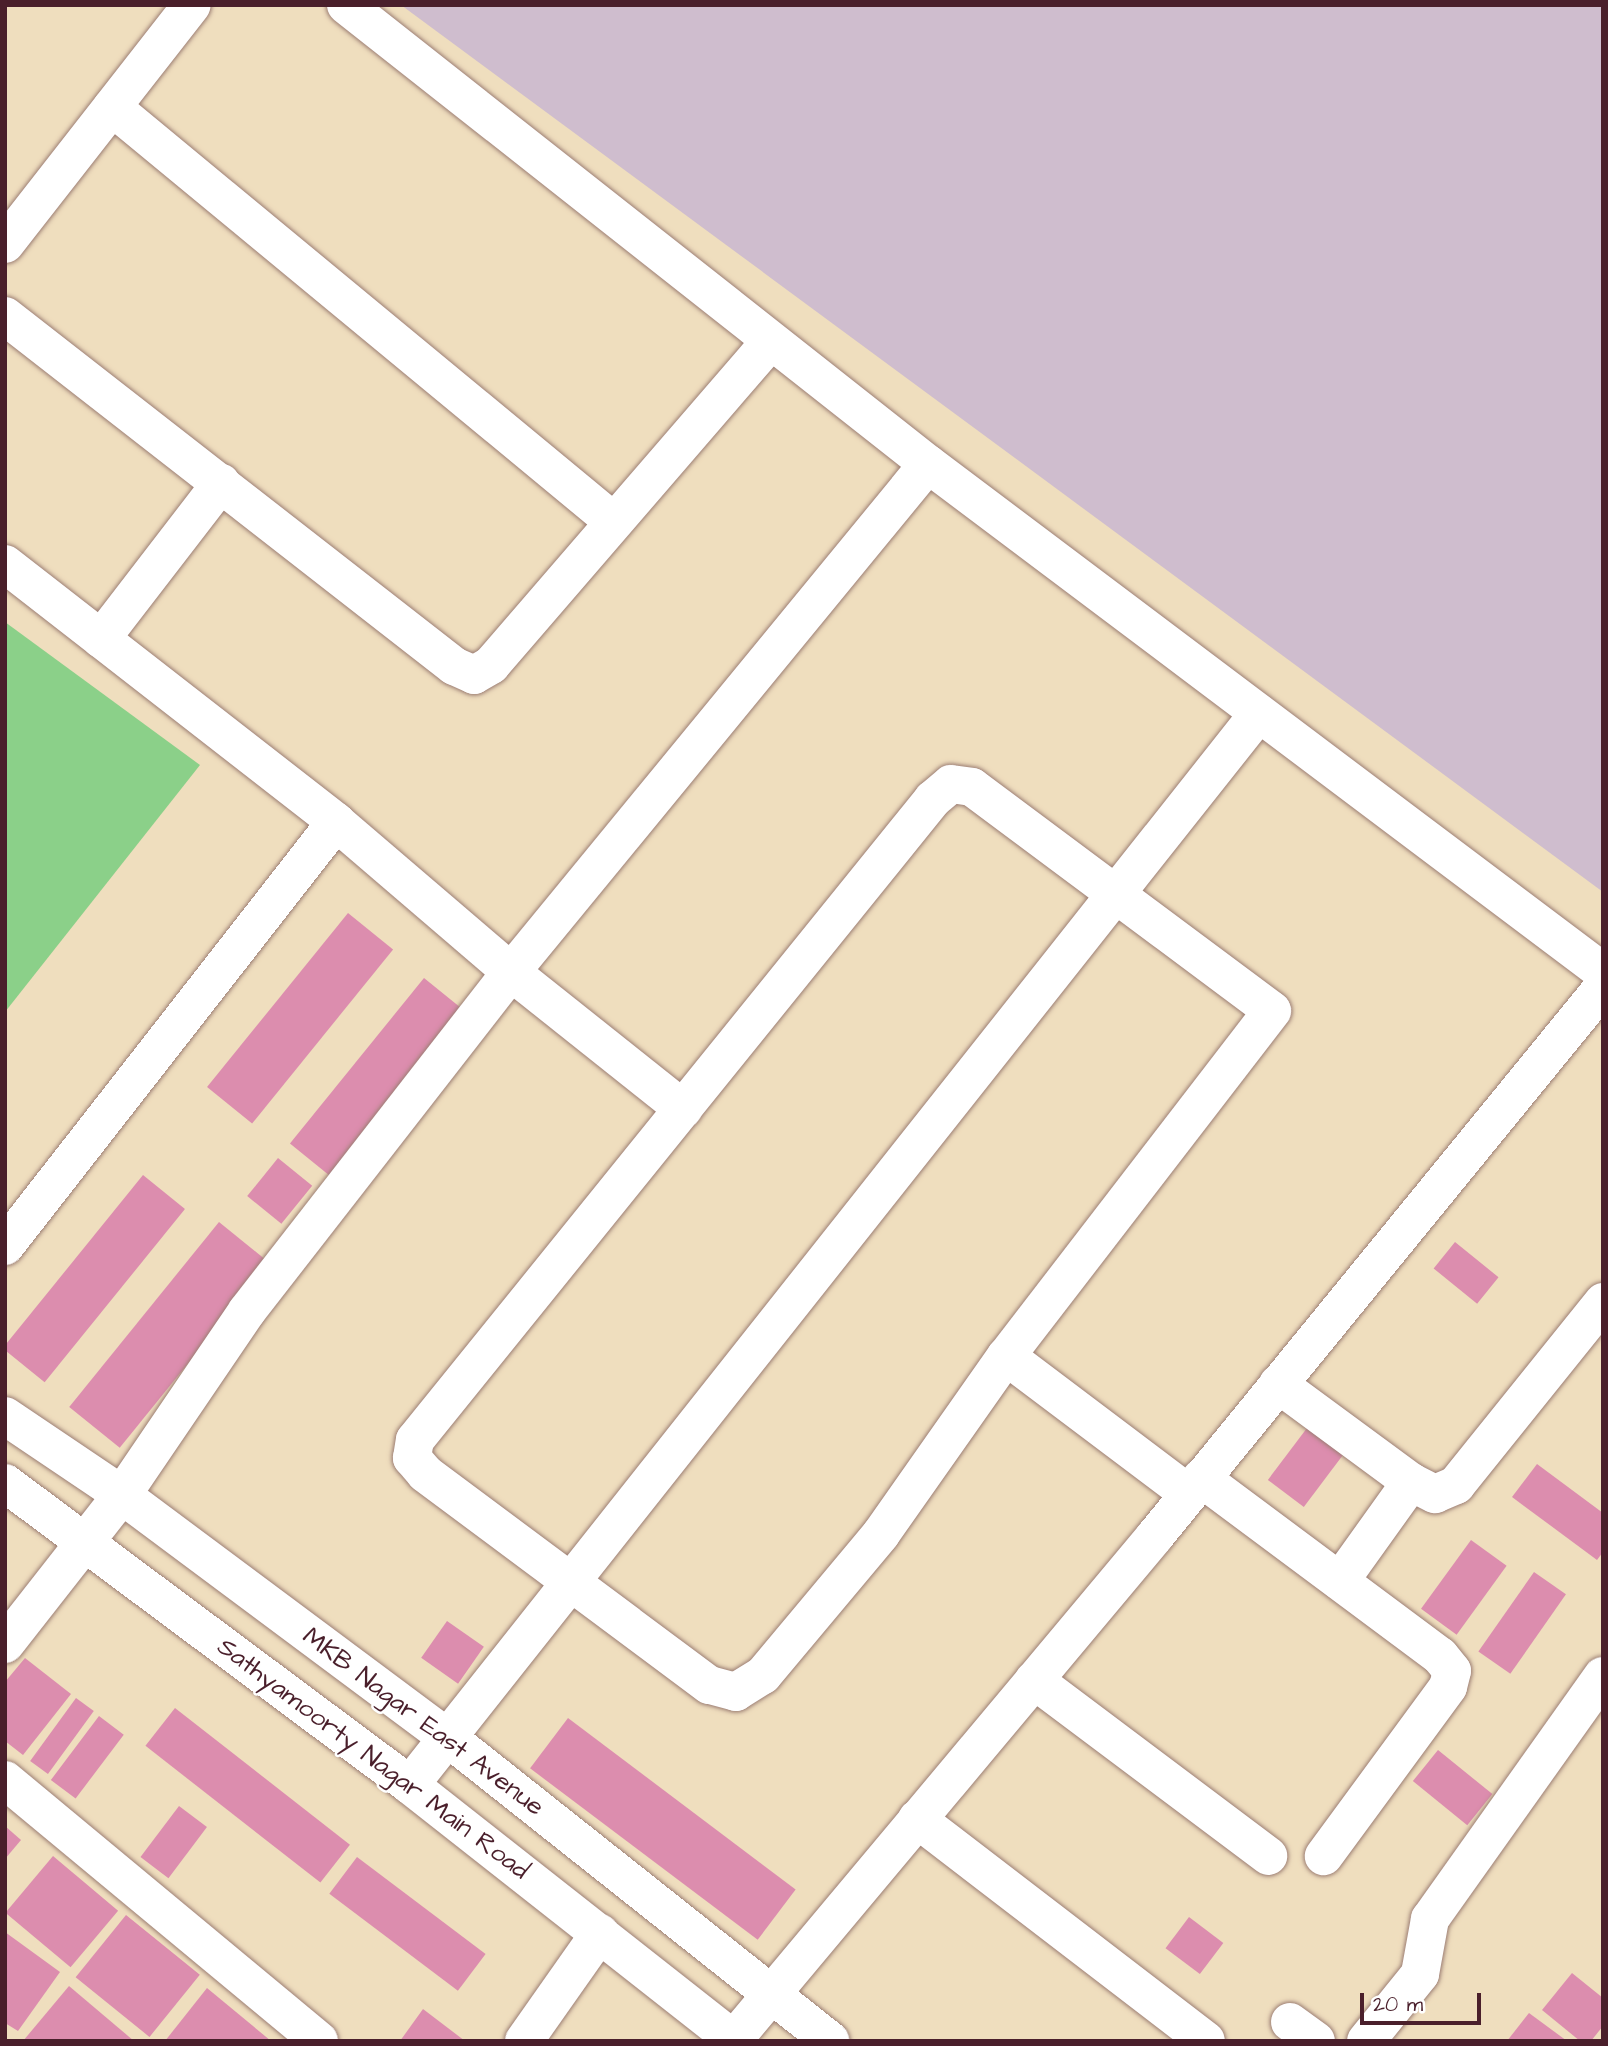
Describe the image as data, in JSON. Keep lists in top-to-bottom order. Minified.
{"streets":{"street":["MKB Nagar East Avenue","Sathyamoorty Nagar Main Road"]},"scale_bar":"20 m"}
